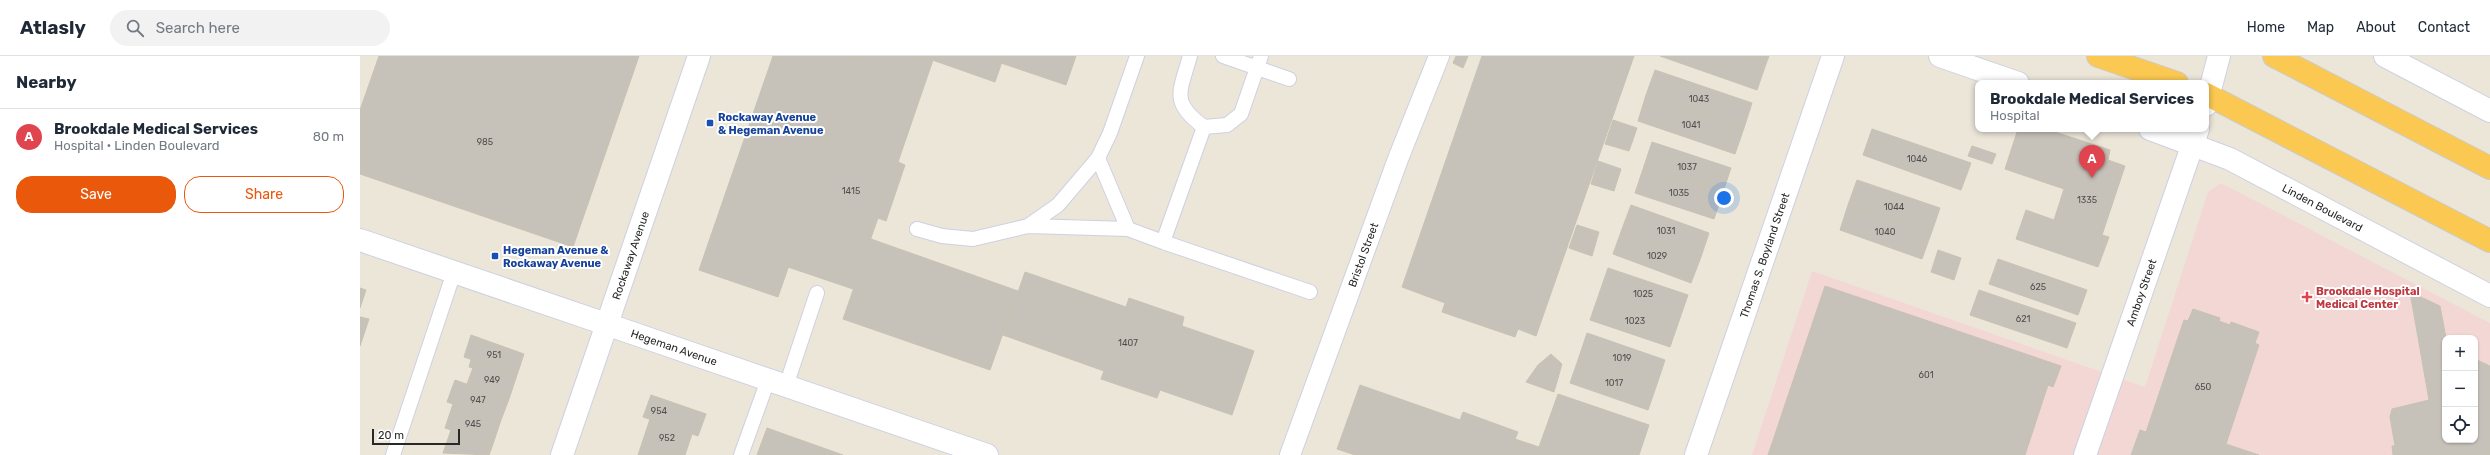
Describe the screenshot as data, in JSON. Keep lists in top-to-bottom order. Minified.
{"streets":{"street":["Linden Boulevard","Rockaway Avenue","Bristol Street","Thomas S. Boyland Street","Amboy Street","Hegeman Avenue"]},"crossings":[["Linden Boulevard","Amboy Street"],["Rockaway Avenue","Hegeman Avenue"]],"places":{"transit":["Rockaway Avenue & Hegeman Avenue","Hegeman Avenue & Rockaway Avenue"],"health":["Brookdale Hospital Medical Center"]},"house_numbers":["1043","1041","985","1046","1037","1415","1035","1335","1044","1031","1040","1029","625","1025","621","1023","1407","951","1019","601","949","1017","650","947","954","945","952"],"scale_bar":"20 m","page":{"header":"Atlasly","search":"Search here","nav":["Home","Map","About","Contact"],"heading":"Nearby","popup":["Brookdale Medical Services","Hospital"],"list":[{"mark":"A","name":"Brookdale Medical Services","note":"Hospital · Linden Boulevard","value":"80 m"}],"pins":"A","buttons":["Save","Share"],"map_buttons":["+","−"],"scale":"20 m"}}
